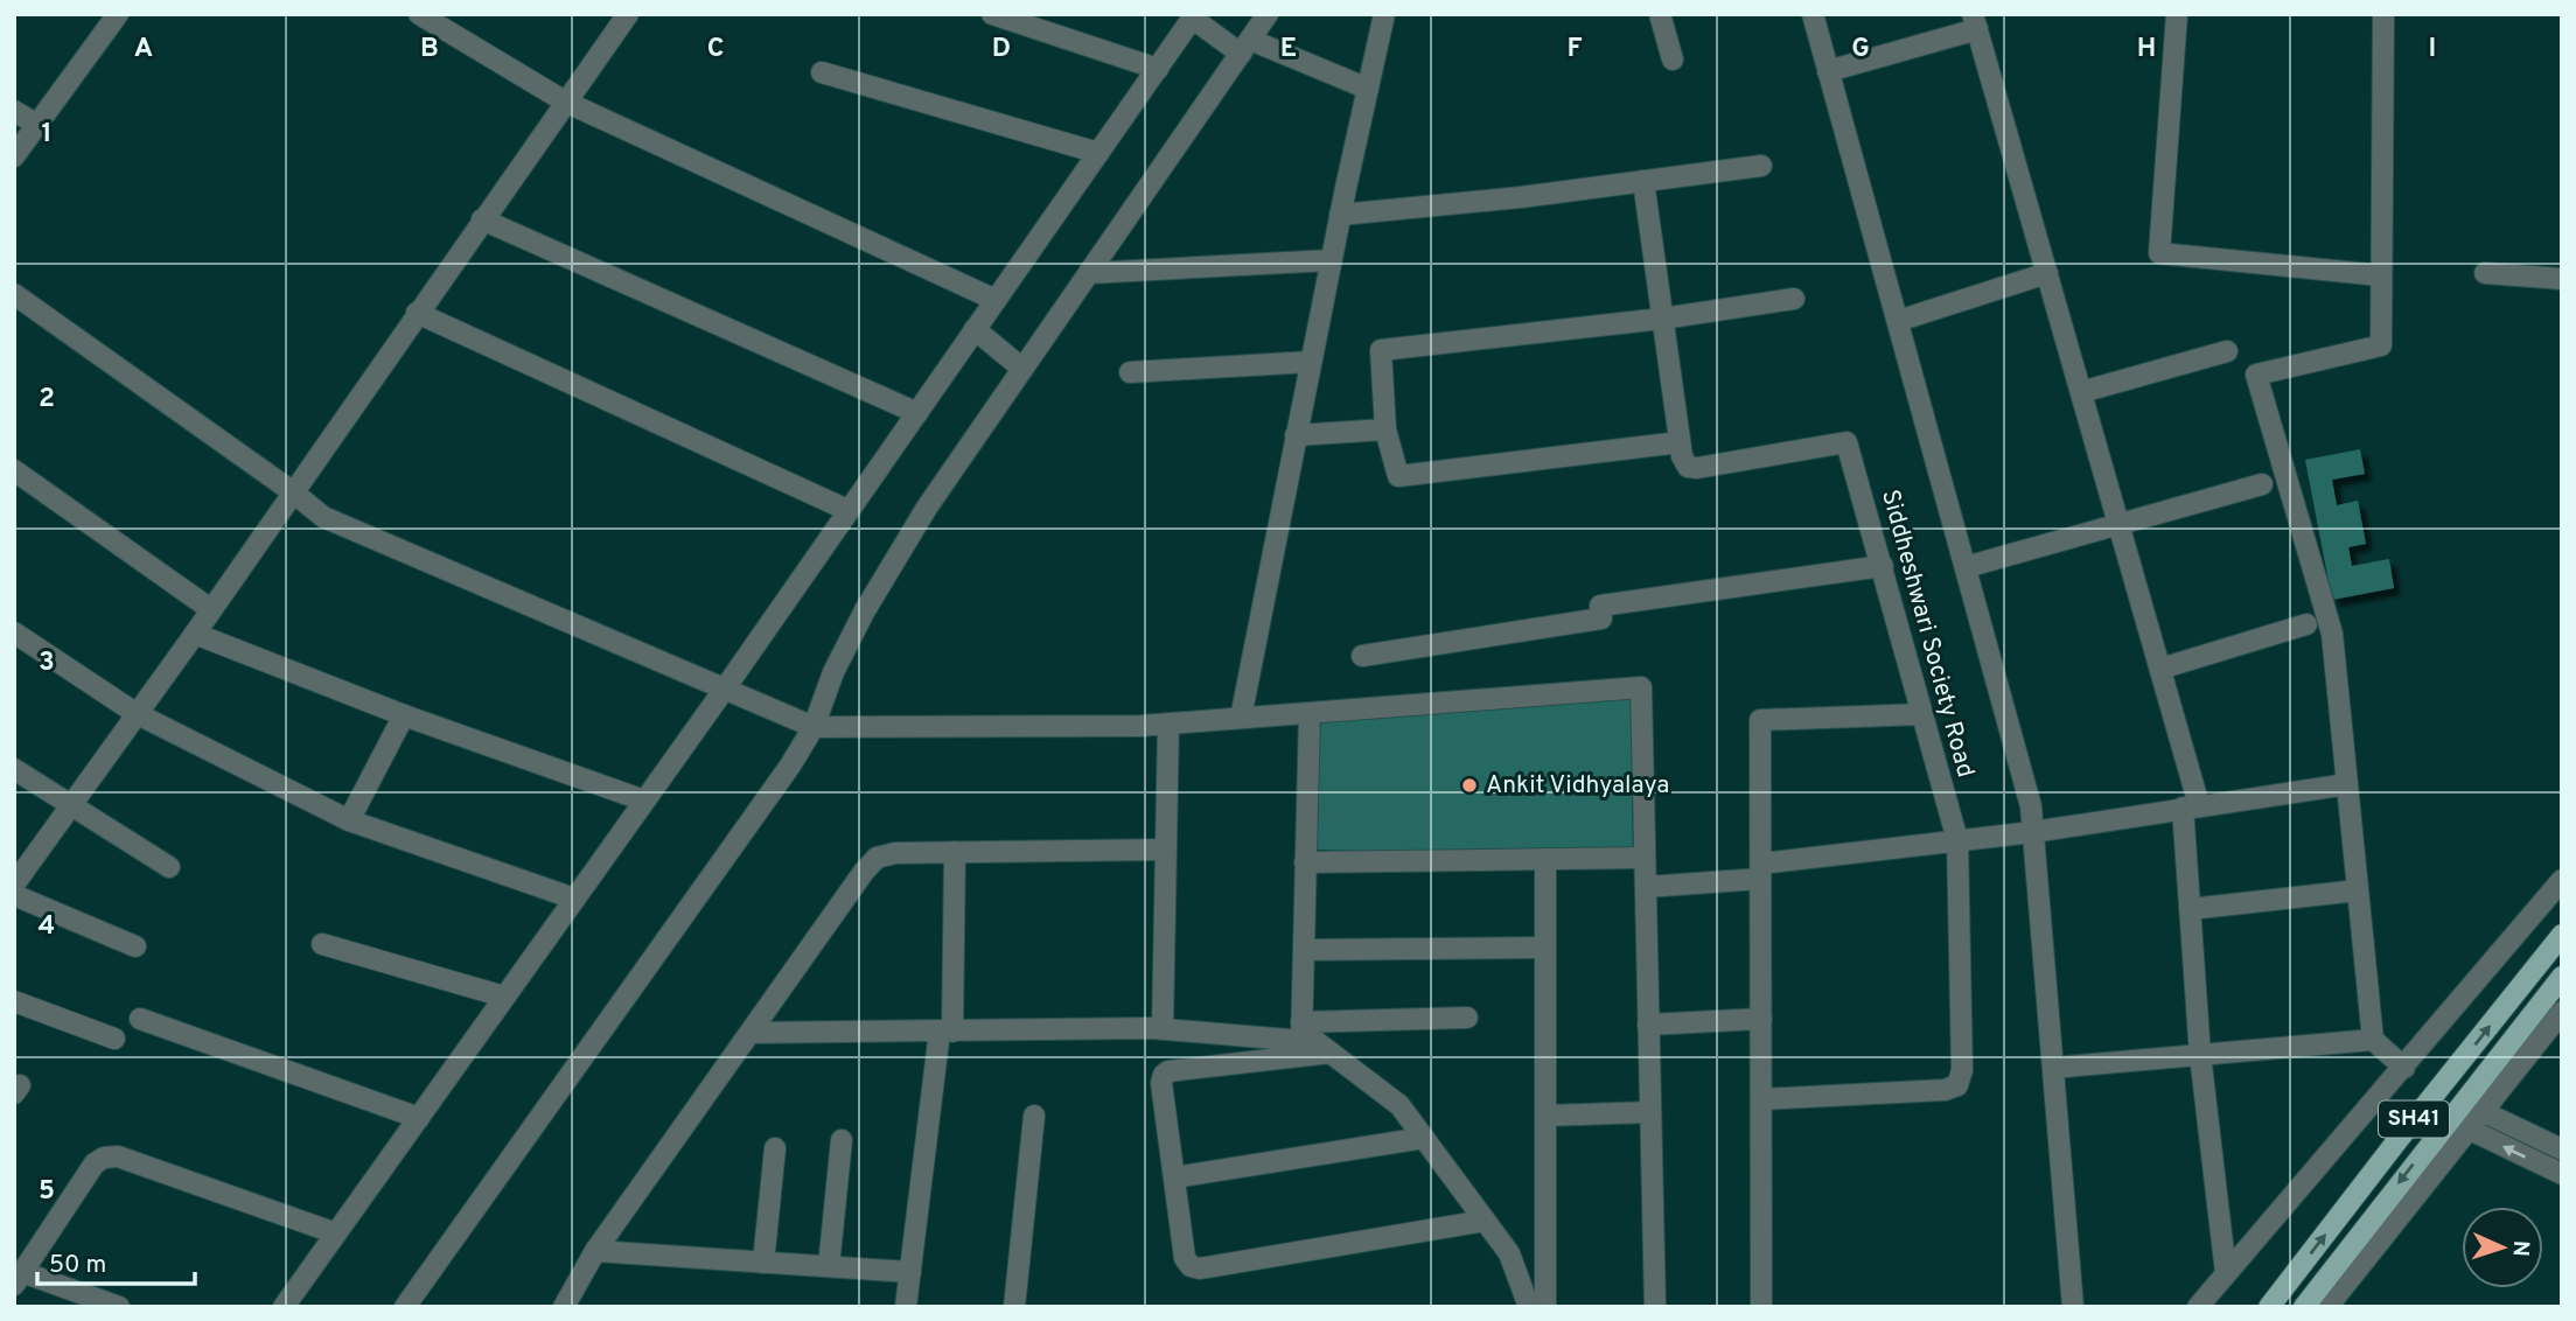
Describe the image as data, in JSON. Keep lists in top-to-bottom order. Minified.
{"streets":{"main road":["SH41"],"street":["Siddheshwari Society Road"]},"places":["Ankit Vidhyalaya"],"scale_bar":"50 m","north":"right","grid":{"columns":["A","B","C","D","E","F","G","H","I"],"rows":["1","2","3","4","5"]}}
